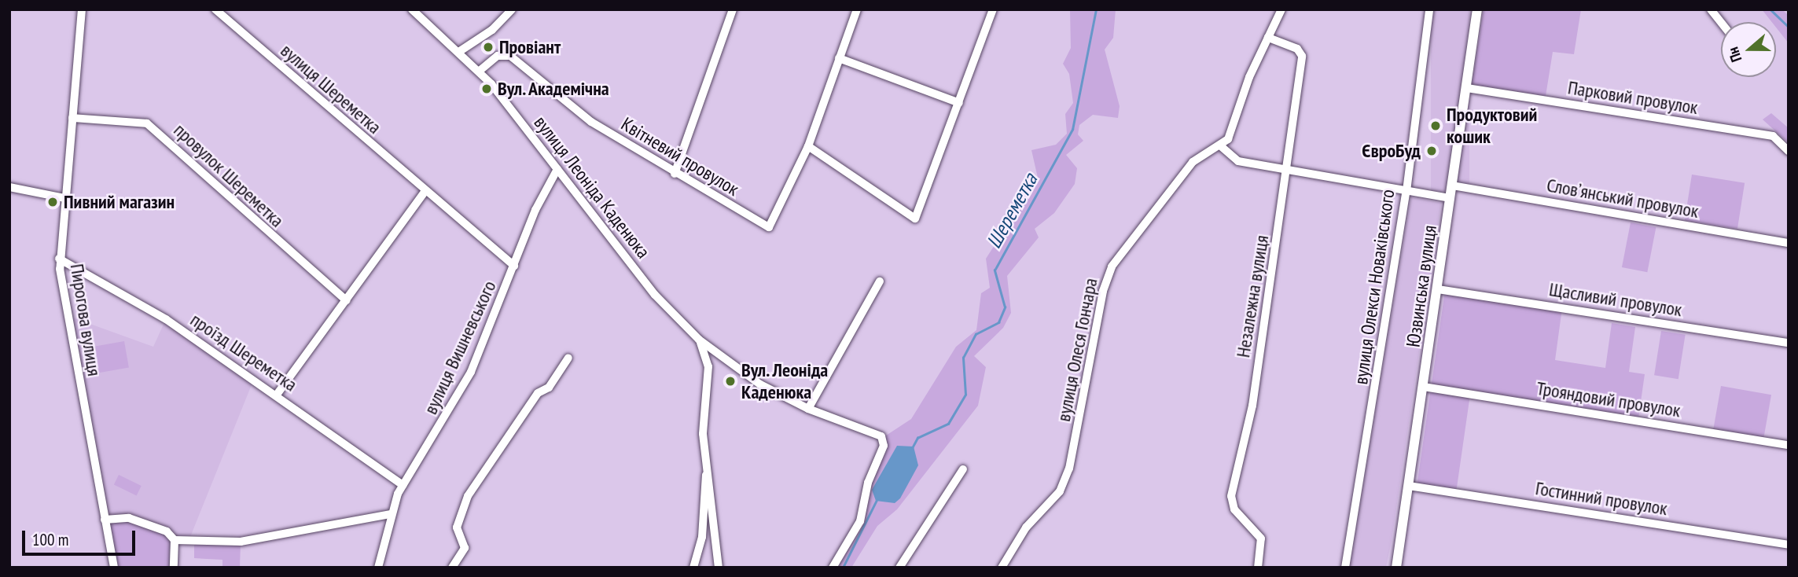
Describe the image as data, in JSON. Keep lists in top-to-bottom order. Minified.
{"streets":{"main road":["Юзвинська вулиця"],"street":["вулиця Шереметка","Парковий провулок","Квітневий провулок","провулок Шереметка","вулиця Леоніда Каденюка","Словʼянський провулок","вулиця Олекси Новаківського","Незалежна вулиця","Щасливий провулок","Пирогова вулиця","вулиця Вишневського","вулиця Олеся Гончара","проїзд Шереметка","Трояндовий провулок","Гостинний провулок"]},"crossings":[["вулиця Шереметка","вулиця Вишневського"],["Парковий провулок","Юзвинська вулиця"],["Квітневий провулок","вулиця Леоніда Каденюка"],["провулок Шереметка","Пирогова вулиця"],["вулиця Леоніда Каденюка","вулиця Вишневського"],["Словʼянський провулок","Юзвинська вулиця"],["Юзвинська вулиця","Щасливий провулок"],["Юзвинська вулиця","Трояндовий провулок"],["Юзвинська вулиця","Гостинний провулок"],["Пирогова вулиця","проїзд Шереметка"],["вулиця Вишневського","проїзд Шереметка"]],"water":["Шереметка"],"places":["Провіант","Вул. Академічна","Продуктовий кошик","ЄвроБуд","Пивний магазин","Вул. Леоніда Каденюка"],"scale_bar":"100 m","north":"left"}
